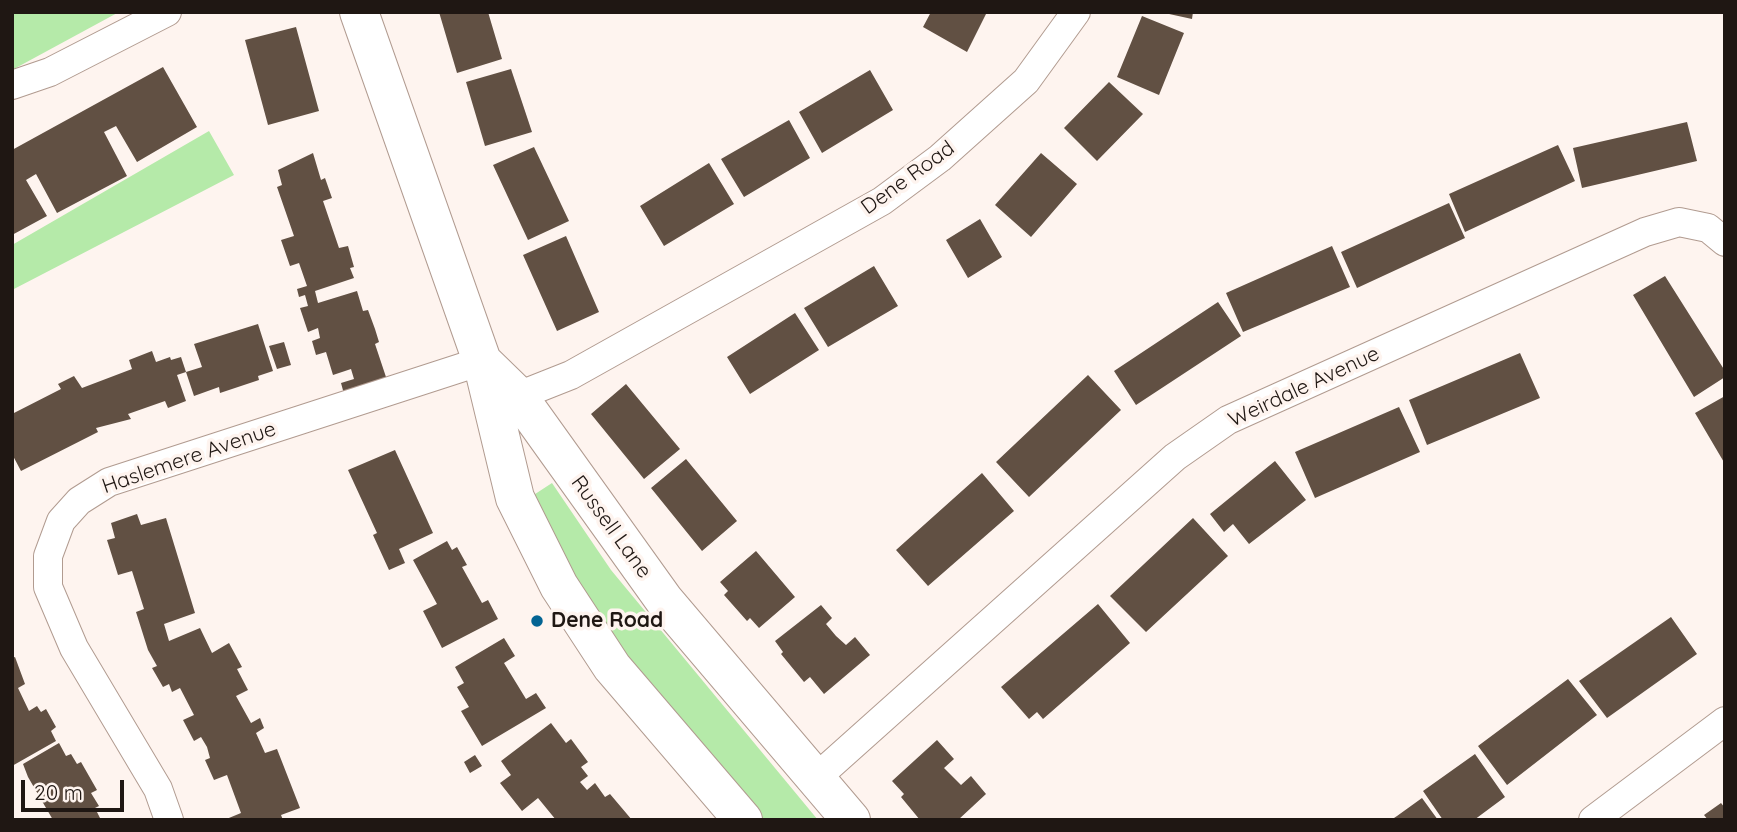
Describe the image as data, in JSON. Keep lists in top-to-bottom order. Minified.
{"streets":{"main road":["Russell Lane"],"street":["Dene Road","Weirdale Avenue","Haslemere Avenue"]},"crossings":[["Dene Road","Russell Lane"],["Weirdale Avenue","Russell Lane"],["Haslemere Avenue","Russell Lane"]],"places":["Dene Road"],"scale_bar":"20 m"}
